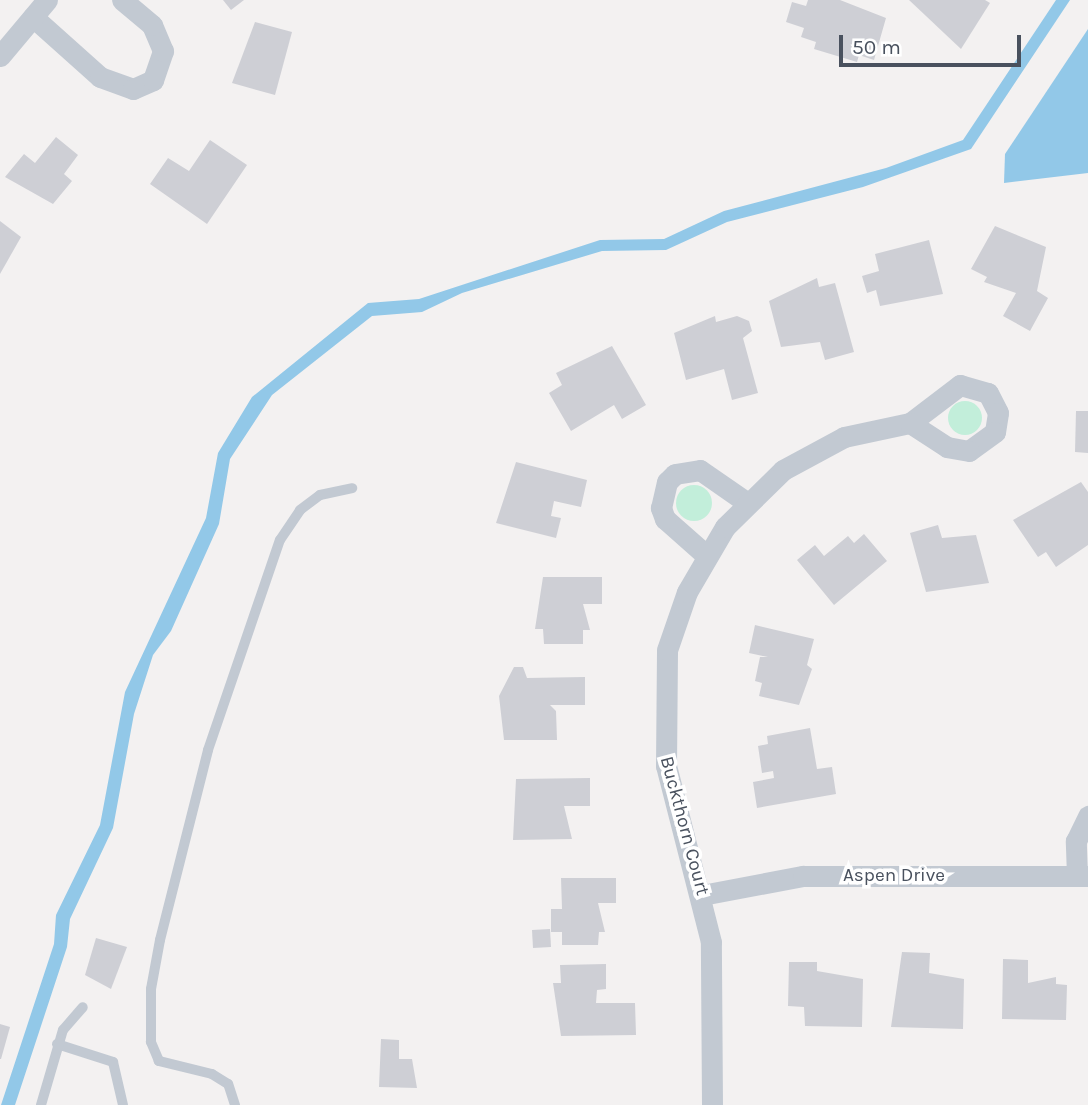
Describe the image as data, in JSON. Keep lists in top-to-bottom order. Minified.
{"streets":{"street":["Buckthorn Court","Aspen Drive"]},"crossings":[["Buckthorn Court","Aspen Drive"]],"scale_bar":"50 m"}
